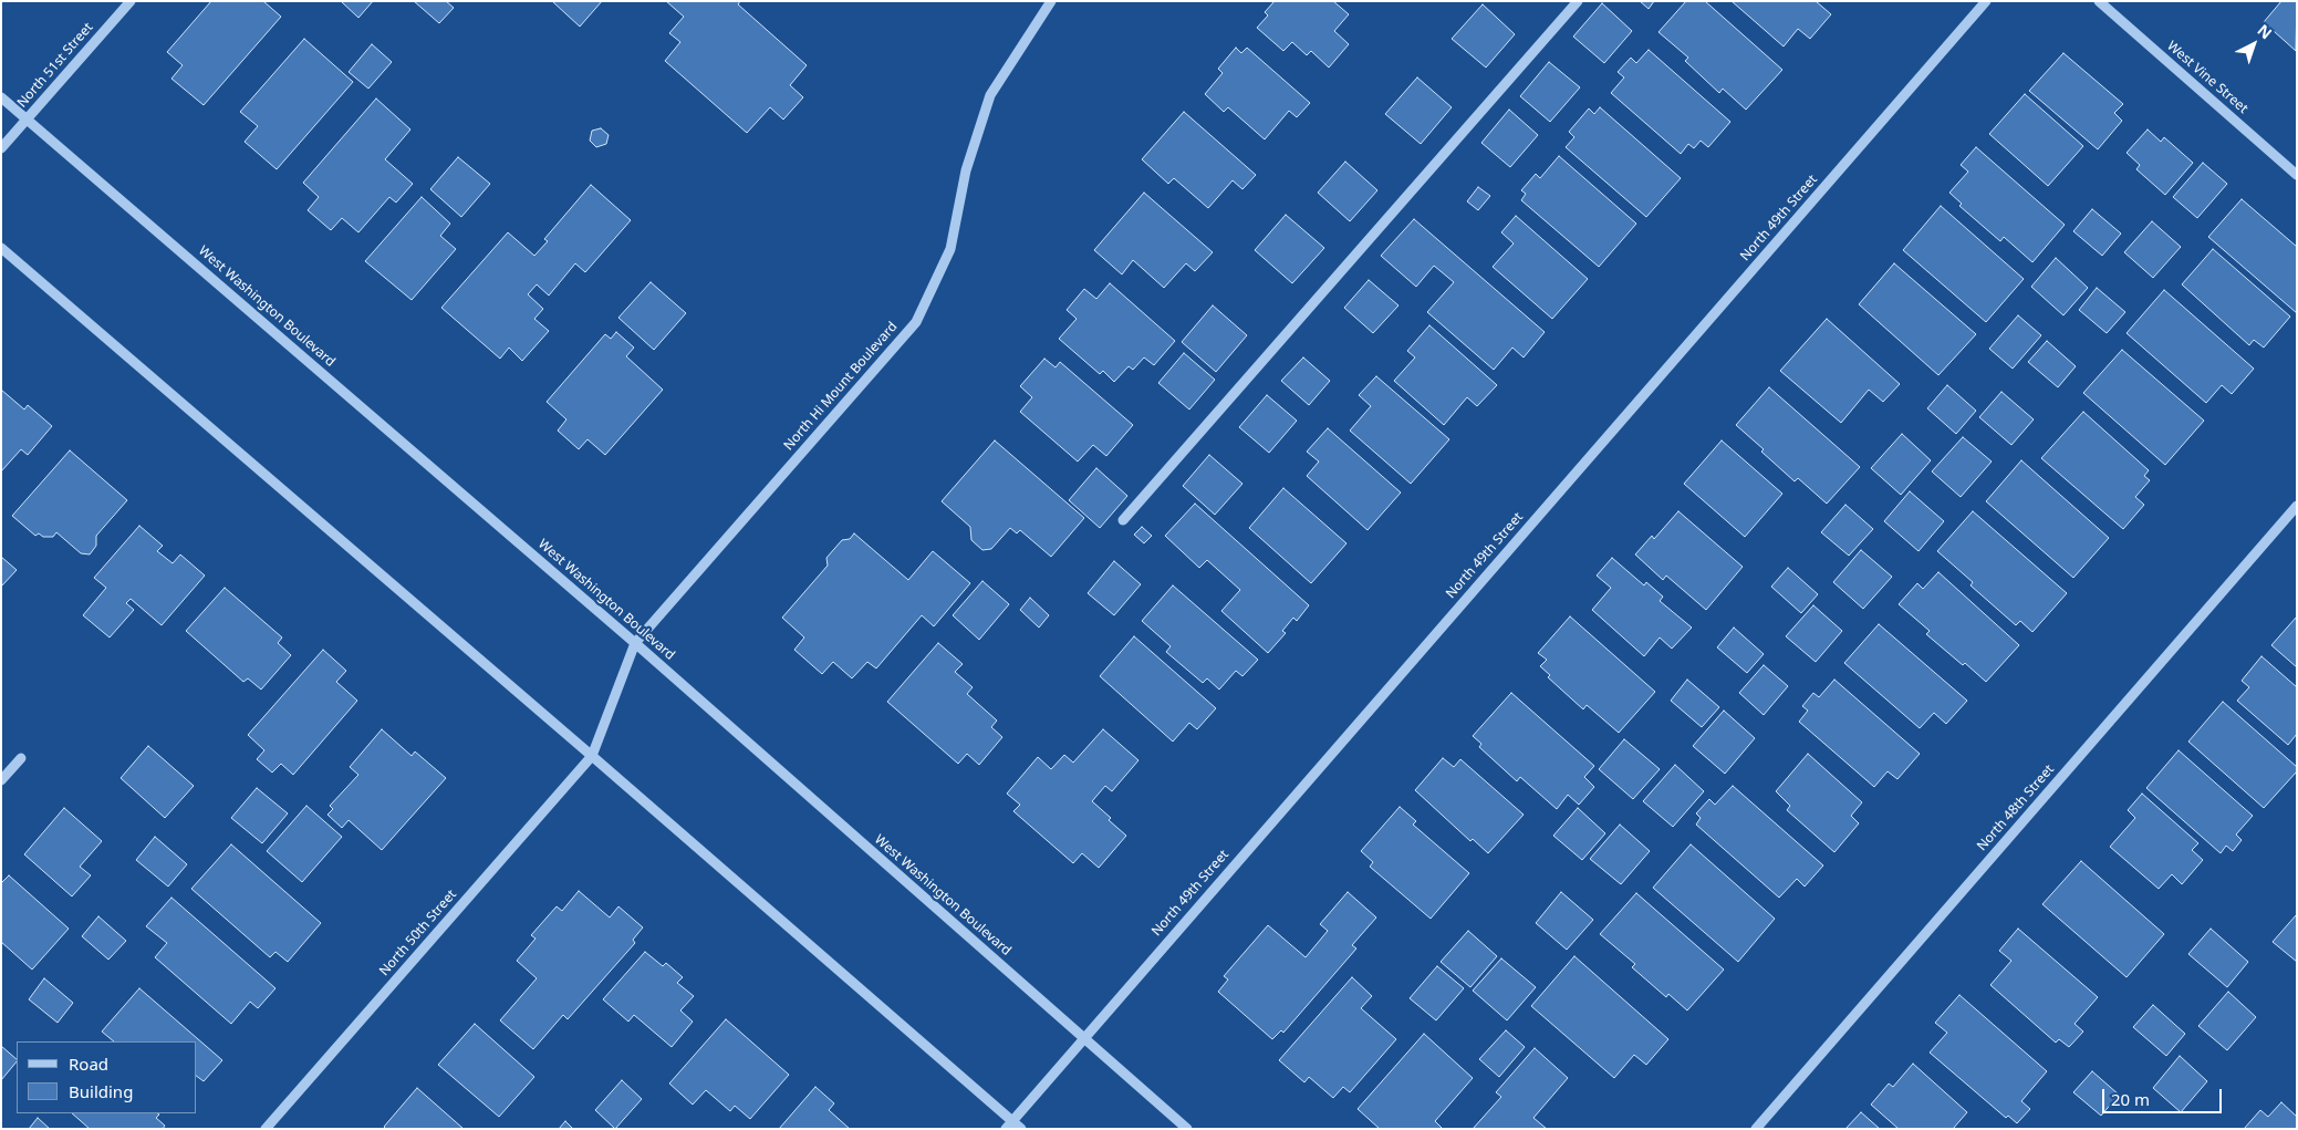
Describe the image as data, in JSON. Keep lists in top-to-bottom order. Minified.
{"streets":{"street":["North 51st Street","West Vine Street","North 49th Street","West Washington Boulevard","North Hi Mount Boulevard","North 48th Street","North 50th Street"]},"crossings":[["North 51st Street","West Washington Boulevard"],["North 49th Street","West Washington Boulevard"],["West Washington Boulevard","North Hi Mount Boulevard"],["North Hi Mount Boulevard","North 50th Street"]],"legend":["Road","Building"],"scale_bar":"20 m","north":"top right"}
